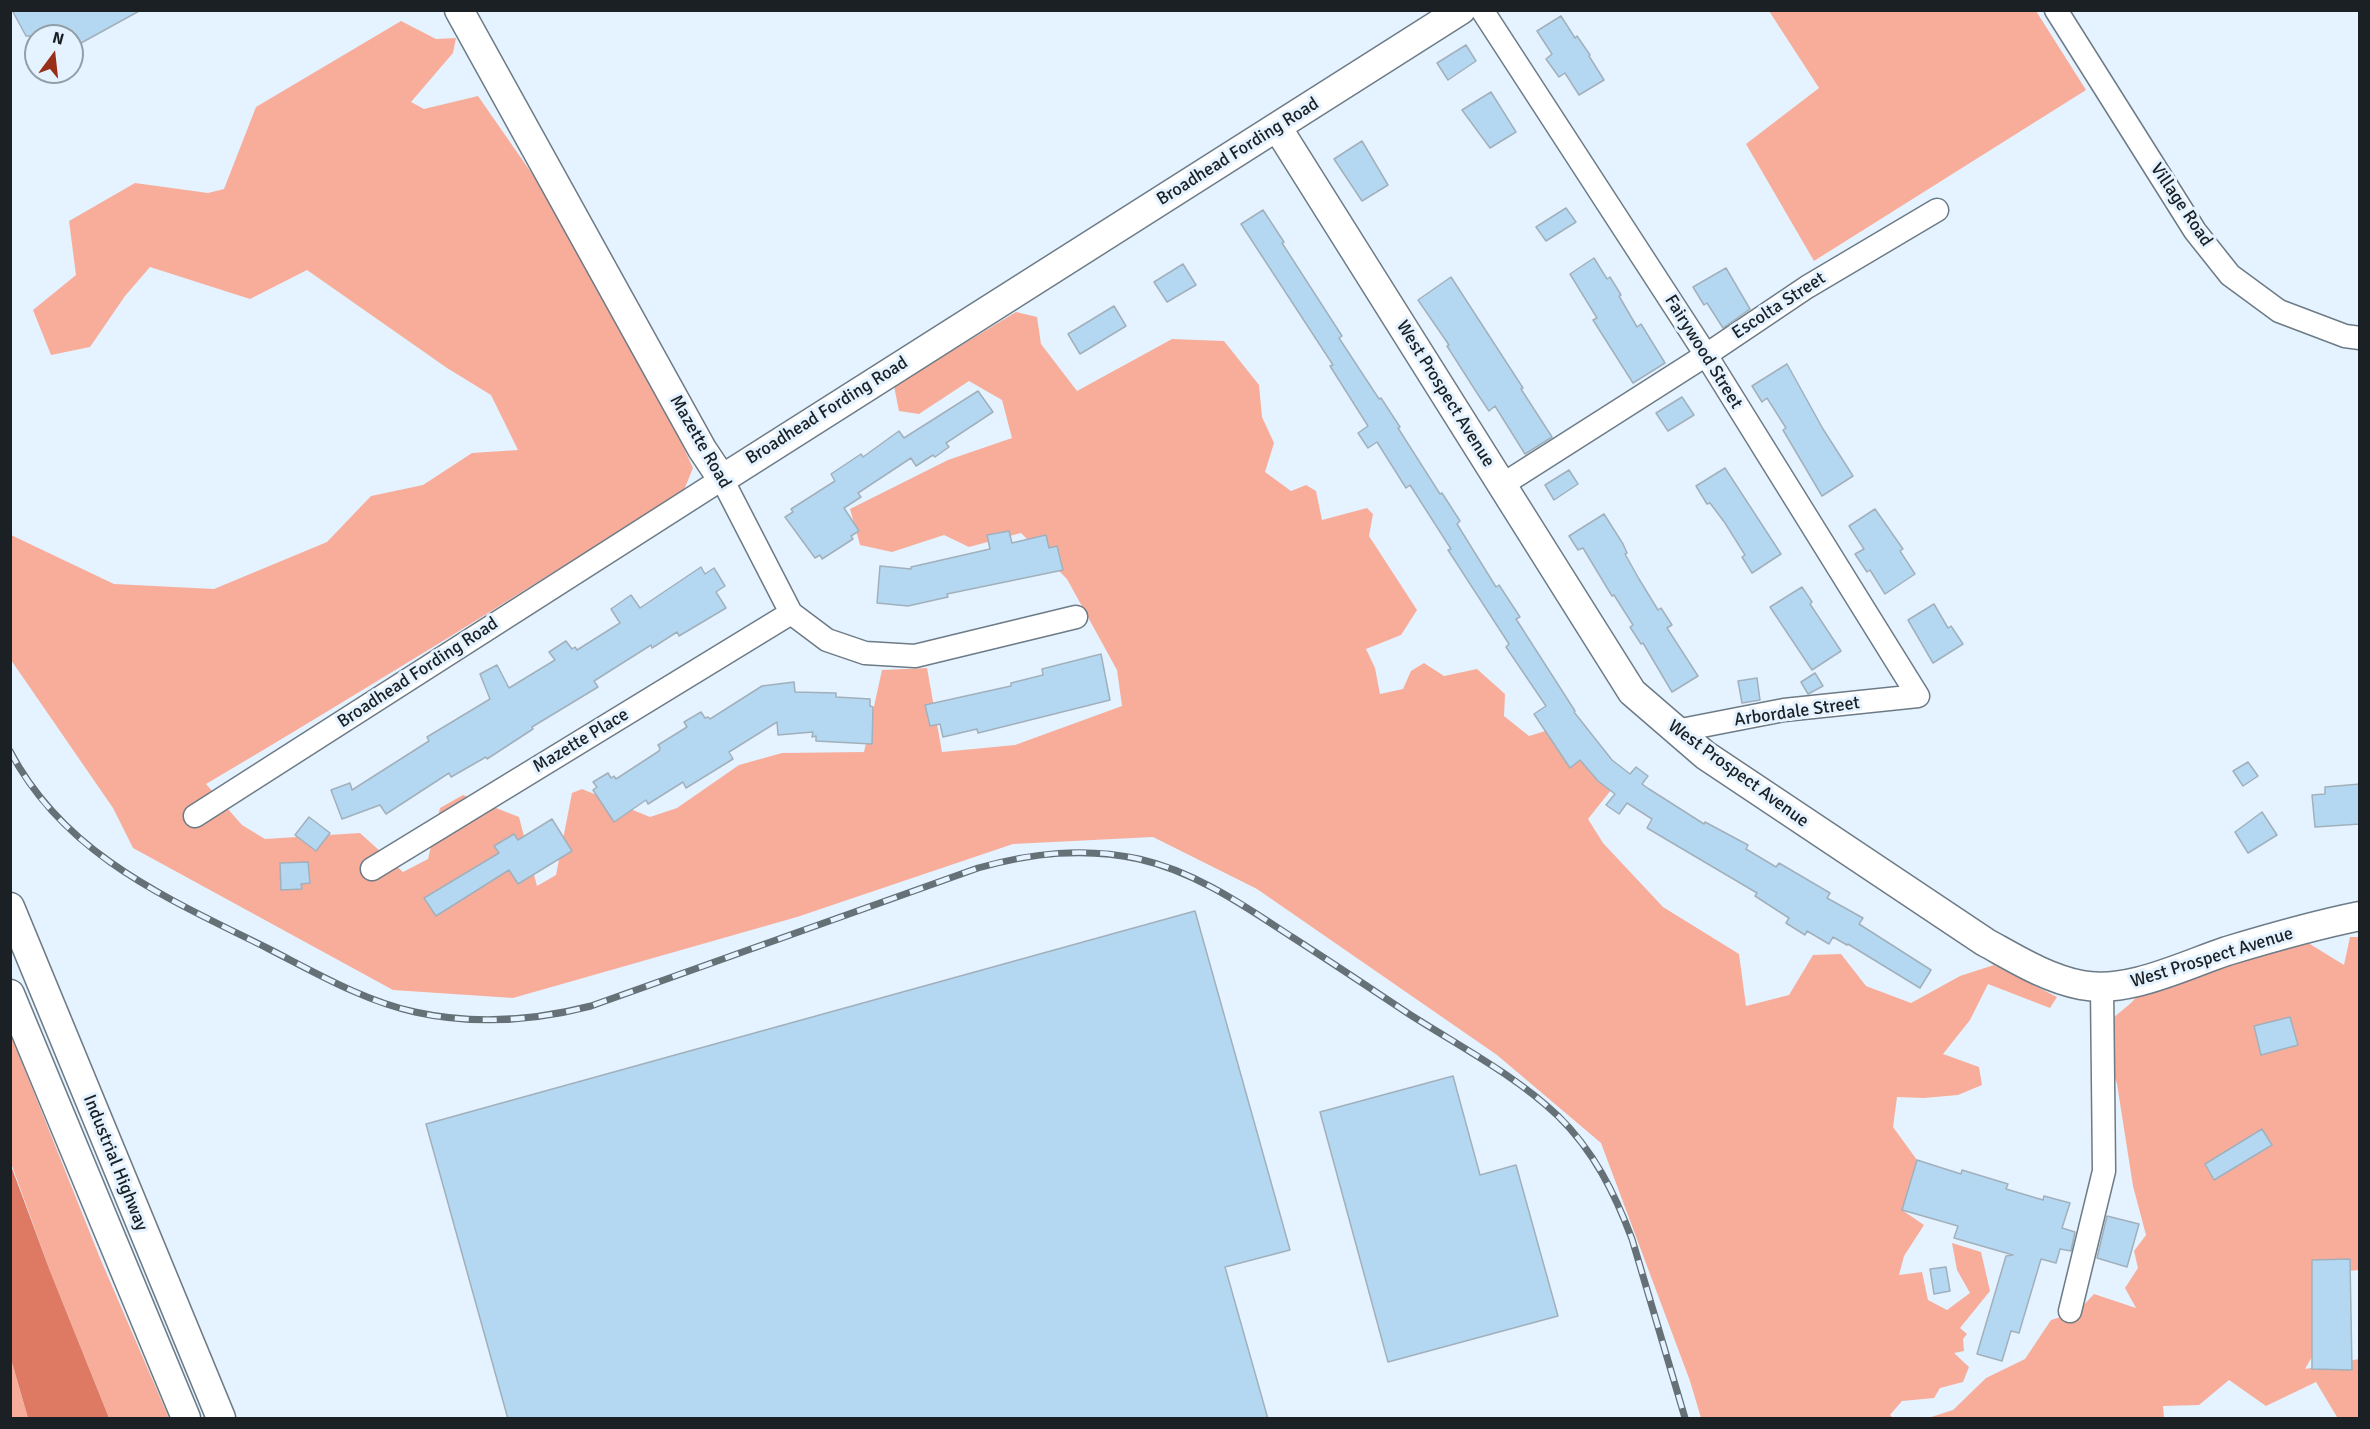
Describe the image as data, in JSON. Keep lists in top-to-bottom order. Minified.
{"streets":{"street":["Broadhead Fording Road","Village Road","Escolta Street","Fairywood Street","West Prospect Avenue","Mazette Road","Arbordale Street","Mazette Place","Industrial Highway"]},"crossings":[["Broadhead Fording Road","West Prospect Avenue"],["Broadhead Fording Road","Mazette Road"],["Escolta Street","Fairywood Street"],["Escolta Street","West Prospect Avenue"],["Fairywood Street","Arbordale Street"],["West Prospect Avenue","Arbordale Street"],["Mazette Road","Mazette Place"]],"north":"top"}
